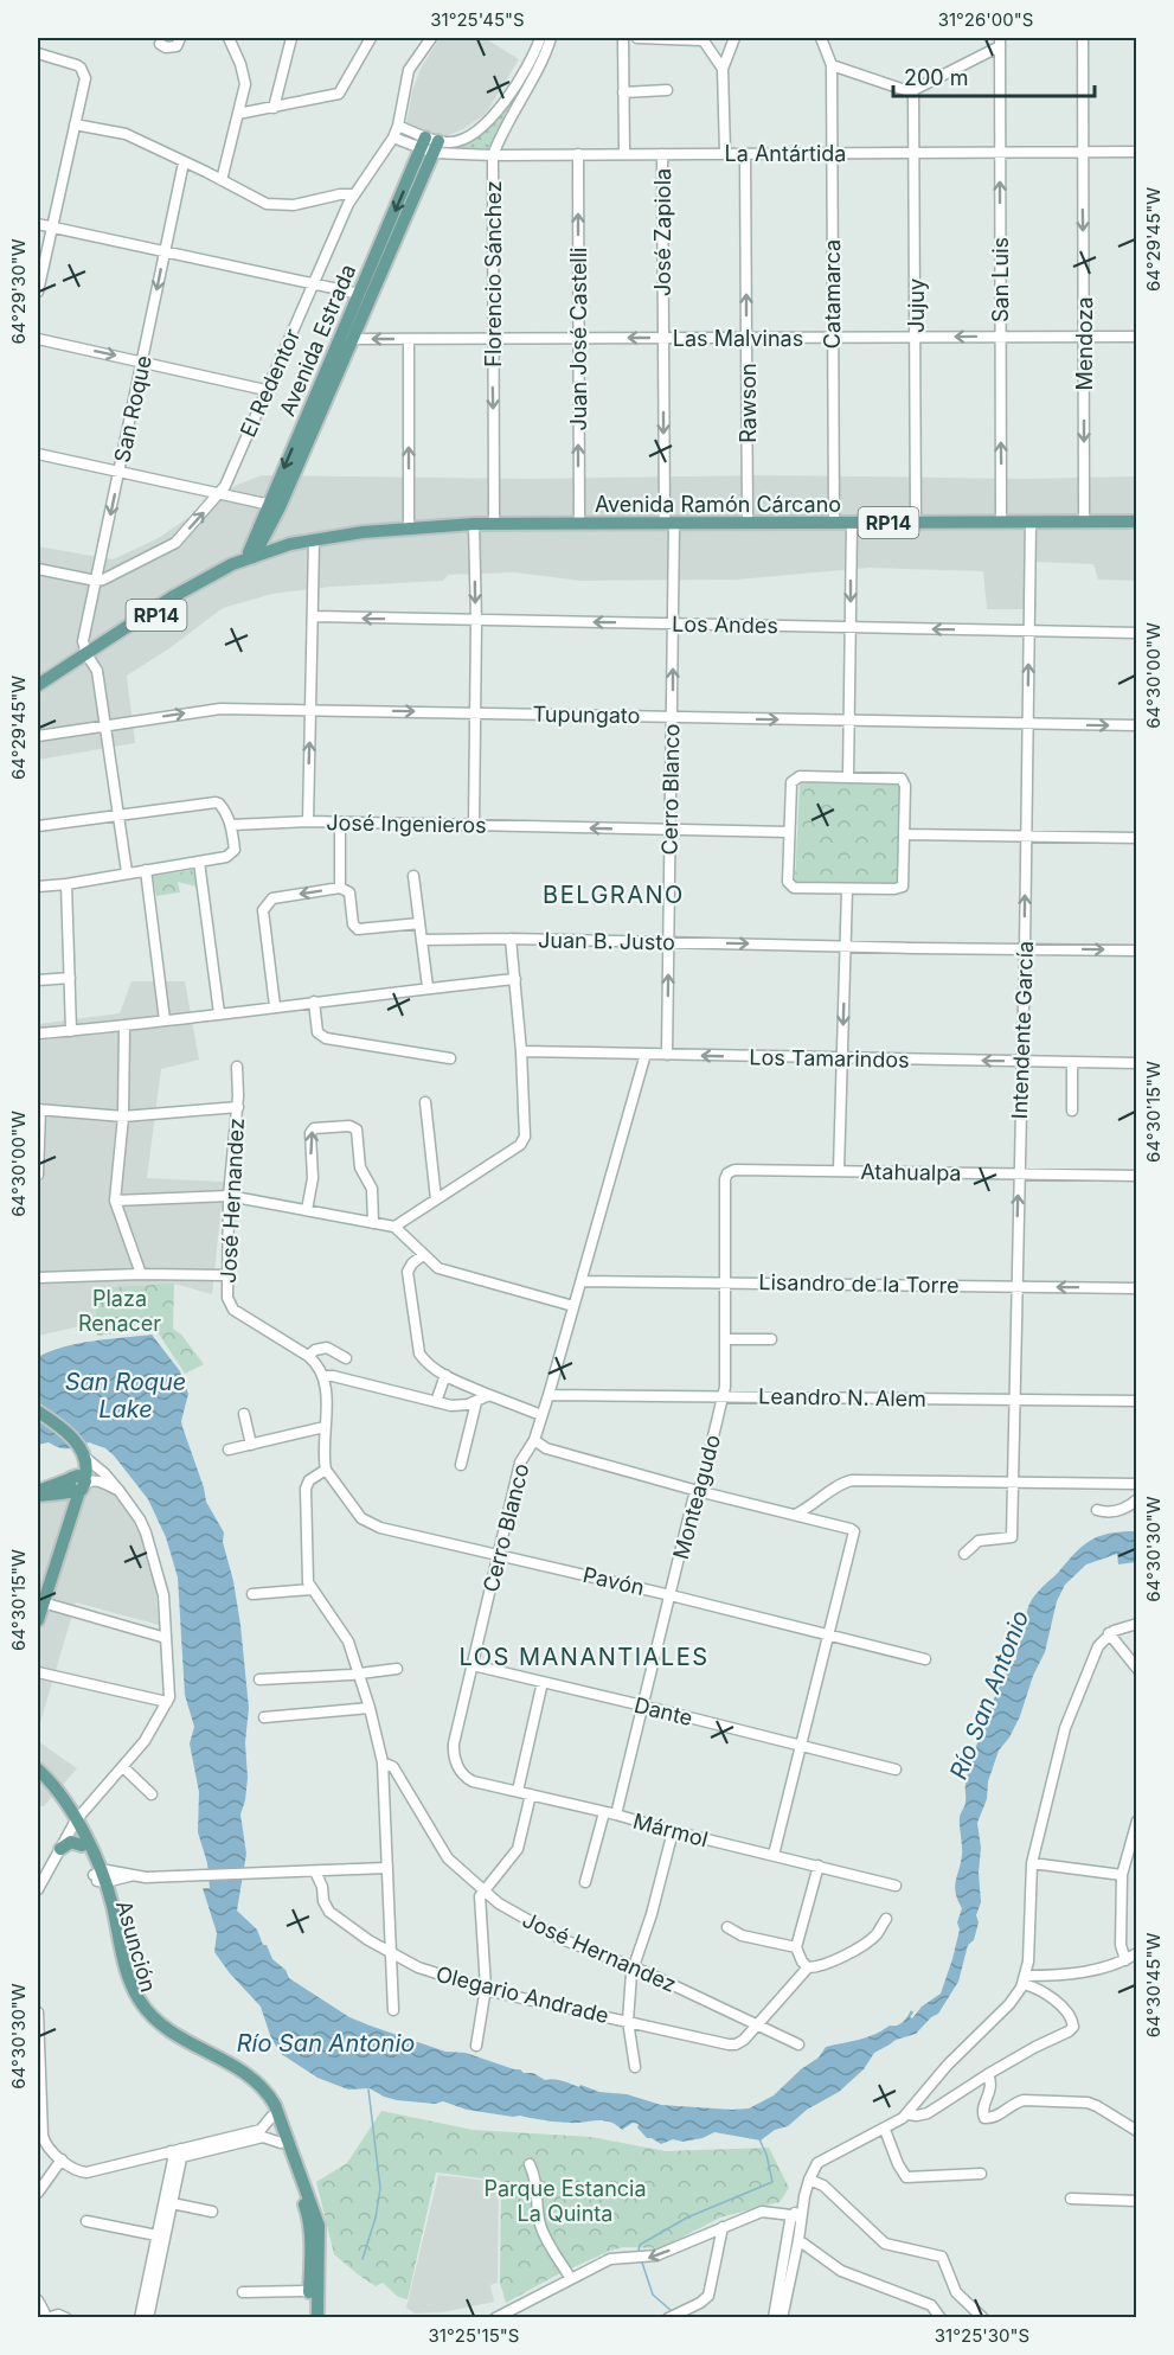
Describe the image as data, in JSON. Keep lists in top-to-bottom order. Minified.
{"streets":{"main road":["Avenida Estrada","Avenida Ramón Cárcano","RP14","Asunción"],"street":["La Antártida","José Zapiola","Florencio Sánchez","San Luis","Catamarca","Jujuy","Las Malvinas","Juan José Castelli","Mendoza","El Redentor","Rawson","San Roque","Los Andes","Tupungato","Cerro Blanco","José Ingenieros","Juan B. Justo","Intendente García","Los Tamarindos","Atahualpa","José Hernandez","Lisandro de la Torre","Leandro N. Alem","Monteagudo","Pavón","Dante","Mármol","Olegario Andrade"]},"crossings":[["La Antártida","José Zapiola"],["La Antártida","Florencio Sánchez"],["La Antártida","San Luis"],["La Antártida","Catamarca"],["La Antártida","Jujuy"],["La Antártida","Juan José Castelli"],["La Antártida","Avenida Estrada"],["La Antártida","Mendoza"],["La Antártida","Rawson"],["José Zapiola","Las Malvinas"],["José Zapiola","Avenida Ramón Cárcano"],["José Zapiola","Cerro Blanco"],["Florencio Sánchez","Las Malvinas"],["Florencio Sánchez","Avenida Ramón Cárcano"],["San Luis","Las Malvinas"],["San Luis","Avenida Ramón Cárcano"],["Catamarca","Las Malvinas"],["Catamarca","Avenida Ramón Cárcano"],["Jujuy","Las Malvinas"],["Jujuy","Avenida Ramón Cárcano"],["Las Malvinas","Juan José Castelli"],["Las Malvinas","Avenida Estrada"],["Las Malvinas","Mendoza"],["Las Malvinas","Rawson"],["Juan José Castelli","Avenida Ramón Cárcano"],["Avenida Estrada","Avenida Ramón Cárcano"],["Mendoza","Avenida Ramón Cárcano"],["El Redentor","San Roque"],["Rawson","Avenida Ramón Cárcano"],["San Roque","Avenida Ramón Cárcano"],["San Roque","Tupungato"],["Avenida Ramón Cárcano","Cerro Blanco"],["Avenida Ramón Cárcano","Intendente García"],["Los Andes","Cerro Blanco"],["Los Andes","Intendente García"],["Tupungato","Cerro Blanco"],["Tupungato","Intendente García"],["Cerro Blanco","José Ingenieros"],["Cerro Blanco","Juan B. Justo"],["Cerro Blanco","Los Tamarindos"],["Cerro Blanco","Lisandro de la Torre"],["Cerro Blanco","Leandro N. Alem"],["Cerro Blanco","Pavón"],["Cerro Blanco","Dante"],["Cerro Blanco","Mármol"],["Juan B. Justo","Intendente García"],["Juan B. Justo","Los Tamarindos"],["Intendente García","Los Tamarindos"],["Intendente García","Atahualpa"],["Intendente García","Lisandro de la Torre"],["Intendente García","Leandro N. Alem"],["Atahualpa","Monteagudo"],["José Hernandez","Pavón"],["José Hernandez","Olegario Andrade"],["Lisandro de la Torre","Monteagudo"],["Leandro N. Alem","Monteagudo"],["Monteagudo","Pavón"],["Monteagudo","Dante"],["Monteagudo","Mármol"]],"one_way":["José Zapiola","San Luis","Juan José Castelli","Mendoza","Rawson","Los Andes","Tupungato","José Ingenieros","Los Tamarindos"],"districts":["BELGRANO","LOS MANANTIALES"],"water":["San Roque Lake","Río San Antonio"],"parks":["Plaza Renacer","Parque Estancia La Quinta"],"scale_bar":"200 m","coordinates":["31°25'45\"S","31°26'00\"S","64°29'45\"W","64°29'30\"W","64°30'00\"W","64°30'15\"W","64°30'30\"W","64°30'45\"W","31°25'15\"S","31°25'30\"S"]}
